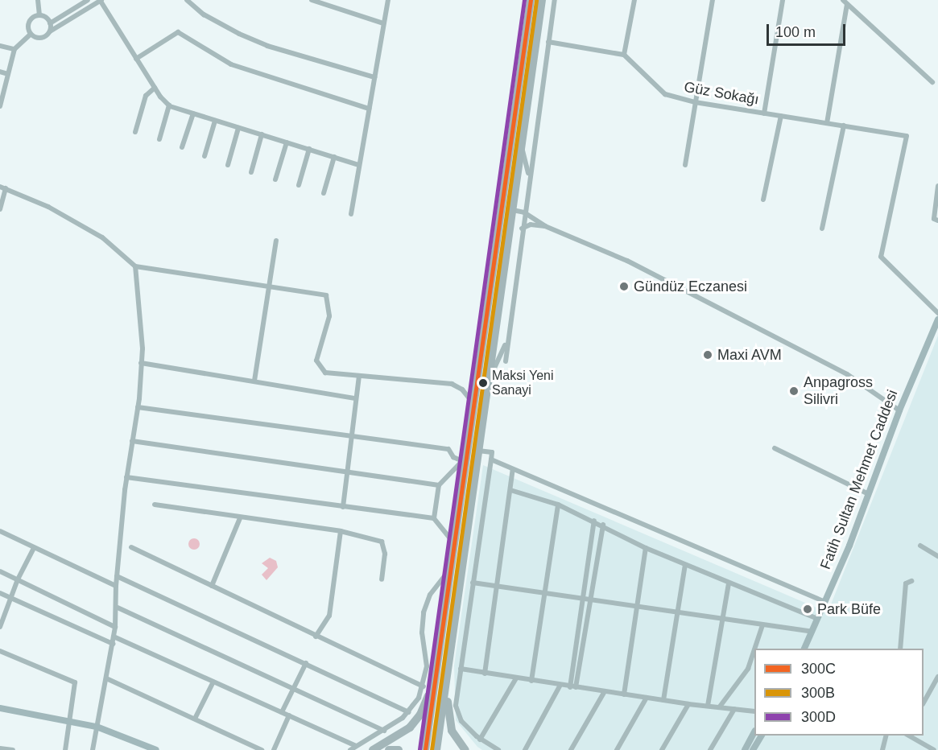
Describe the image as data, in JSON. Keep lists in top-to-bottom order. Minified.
{"streets":{"main road":["Fatih Sultan Mehmet Caddesi"],"street":["Güz Sokağı"]},"places":["Gündüz Eczanesi","Maxi AVM","Maksi Yeni Sanayi","Anpagross Silivri","Park Büfe"],"lines":["transit line 300C","transit line 300D","transit line 300B"],"legend":["300C","300B","300D"],"scale_bar":"100 m"}
